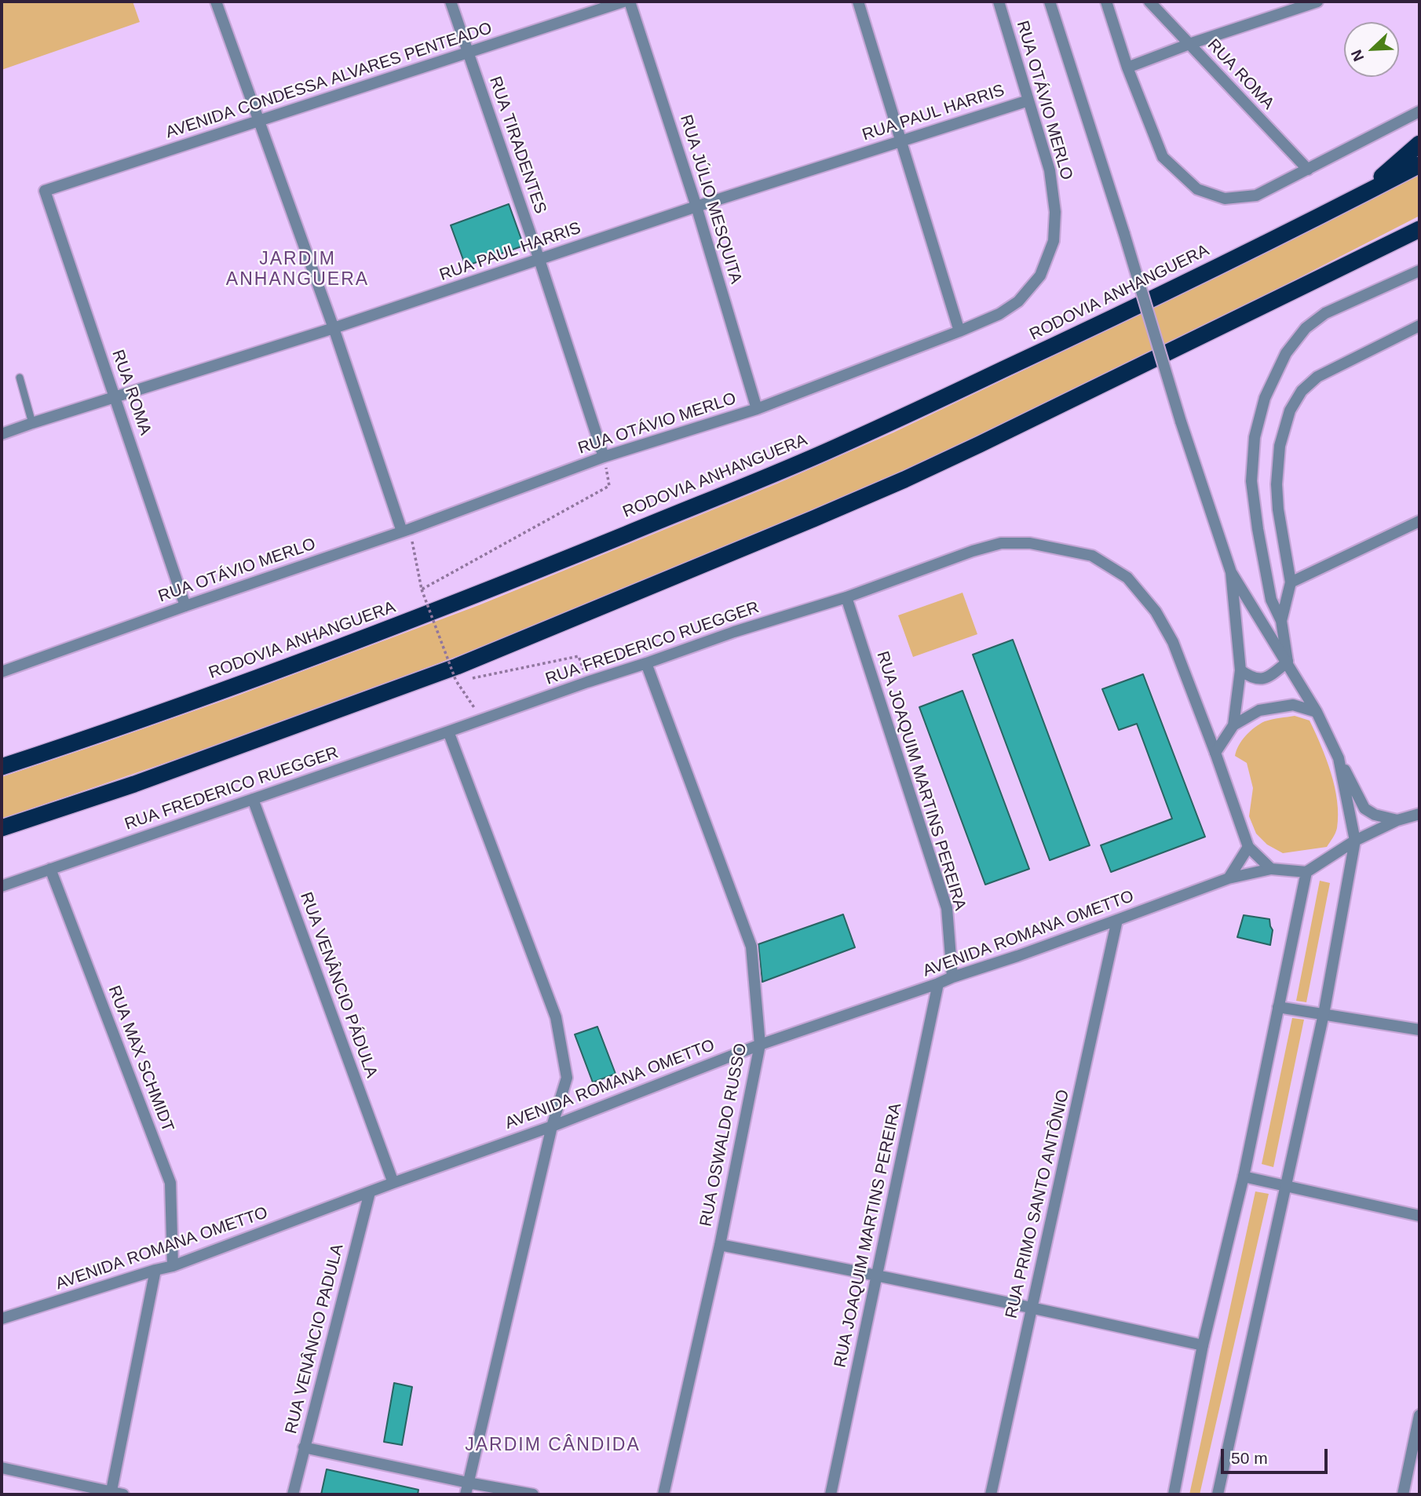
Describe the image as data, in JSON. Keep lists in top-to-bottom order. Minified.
{"streets":{"highway":["RODOVIA ANHANGUERA"],"street":["RUA ROMA","AVENIDA CONDESSA ALVARES PENTEADO","RUA OTÁVIO MERLO","RUA PAUL HARRIS","RUA TIRADENTES","RUA JÚLIO MESQUITA","RUA FREDERICO RUEGGER","RUA JOAQUIM MARTINS PEREIRA","AVENIDA ROMANA OMETTO","RUA VENÂNCIO PÁDULA","RUA MAX SCHMIDT","RUA OSWALDO RUSSO","RUA PRIMO SANTO ANTÔNIO","RUA VENÂNCIO PADULA"]},"crossings":[["RUA ROMA","AVENIDA CONDESSA ALVARES PENTEADO"],["RUA ROMA","RUA OTÁVIO MERLO"],["RUA ROMA","RUA PAUL HARRIS"],["AVENIDA CONDESSA ALVARES PENTEADO","RUA TIRADENTES"],["RUA OTÁVIO MERLO","RUA PAUL HARRIS"],["RUA OTÁVIO MERLO","RUA TIRADENTES"],["RUA OTÁVIO MERLO","RUA JÚLIO MESQUITA"],["RUA PAUL HARRIS","RUA TIRADENTES"],["RUA PAUL HARRIS","RUA JÚLIO MESQUITA"],["RUA FREDERICO RUEGGER","RUA JOAQUIM MARTINS PEREIRA"],["RUA FREDERICO RUEGGER","AVENIDA ROMANA OMETTO"],["RUA FREDERICO RUEGGER","RUA VENÂNCIO PÁDULA"],["RUA FREDERICO RUEGGER","RUA MAX SCHMIDT"],["RUA FREDERICO RUEGGER","RUA OSWALDO RUSSO"],["RUA JOAQUIM MARTINS PEREIRA","AVENIDA ROMANA OMETTO"],["AVENIDA ROMANA OMETTO","RUA VENÂNCIO PÁDULA"],["AVENIDA ROMANA OMETTO","RUA MAX SCHMIDT"],["AVENIDA ROMANA OMETTO","RUA OSWALDO RUSSO"],["AVENIDA ROMANA OMETTO","RUA PRIMO SANTO ANTÔNIO"],["AVENIDA ROMANA OMETTO","RUA VENÂNCIO PADULA"]],"districts":["JARDIM ANHANGUERA","JARDIM CÂNDIDA"],"scale_bar":"50 m","north":"bottom left"}
